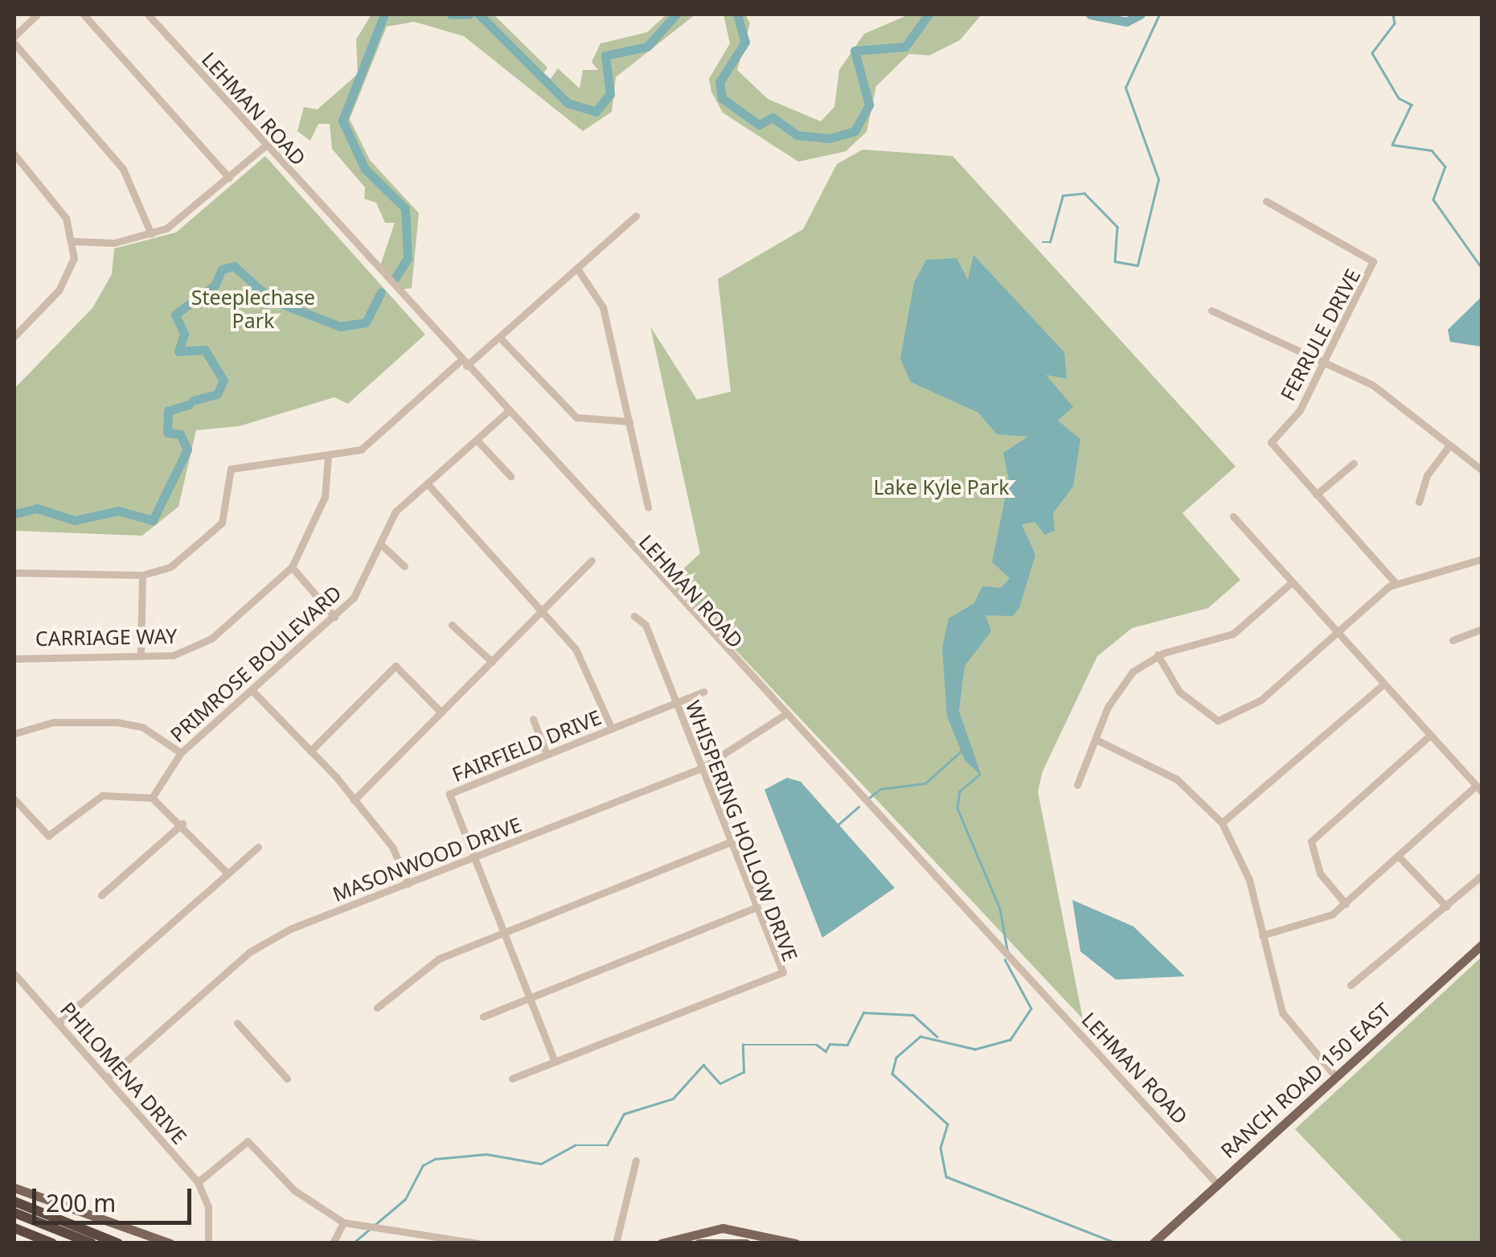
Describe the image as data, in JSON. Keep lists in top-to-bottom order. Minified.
{"streets":{"main road":["RANCH ROAD 150 EAST"],"street":["LEHMAN ROAD","FERRULE DRIVE","CARRIAGE WAY","PRIMROSE BOULEVARD","FAIRFIELD DRIVE","WHISPERING HOLLOW DRIVE","MASONWOOD DRIVE","PHILOMENA DRIVE"]},"crossings":[["LEHMAN ROAD","PRIMROSE BOULEVARD"],["LEHMAN ROAD","MASONWOOD DRIVE"],["LEHMAN ROAD","RANCH ROAD 150 EAST"],["FAIRFIELD DRIVE","WHISPERING HOLLOW DRIVE"],["FAIRFIELD DRIVE","MASONWOOD DRIVE"],["WHISPERING HOLLOW DRIVE","MASONWOOD DRIVE"],["MASONWOOD DRIVE","PHILOMENA DRIVE"]],"parks":["Steeplechase Park","Lake Kyle Park"],"scale_bar":"200 m"}
